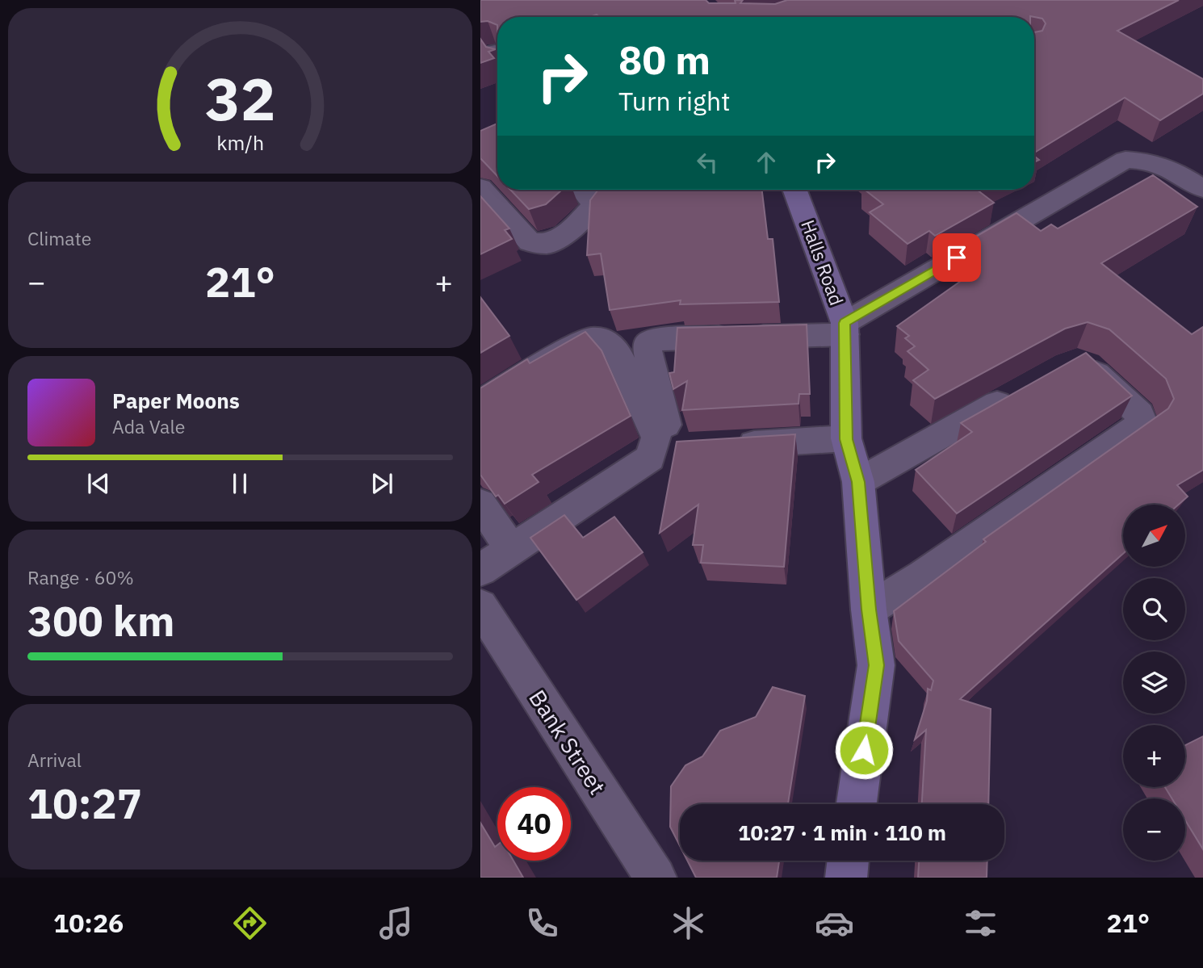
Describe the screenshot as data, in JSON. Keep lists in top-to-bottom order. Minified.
{"streets":{"street":["Halls Road","Bank Street"]},"north":"top right","page":{"turn":["80 m","Turn right"],"tile":["Climate",["Range · 60%","300 km"],["Arrival","10:27"]],"heat":["−","21°","+"],"song":["Paper Moons","Ada Vale"],"map_buttons":["+","−"],"limit":"40","trip":"10:27 · 1 min · 110 m","tabs":["10:26","21°"],"gauge":["32","km/h"]}}
